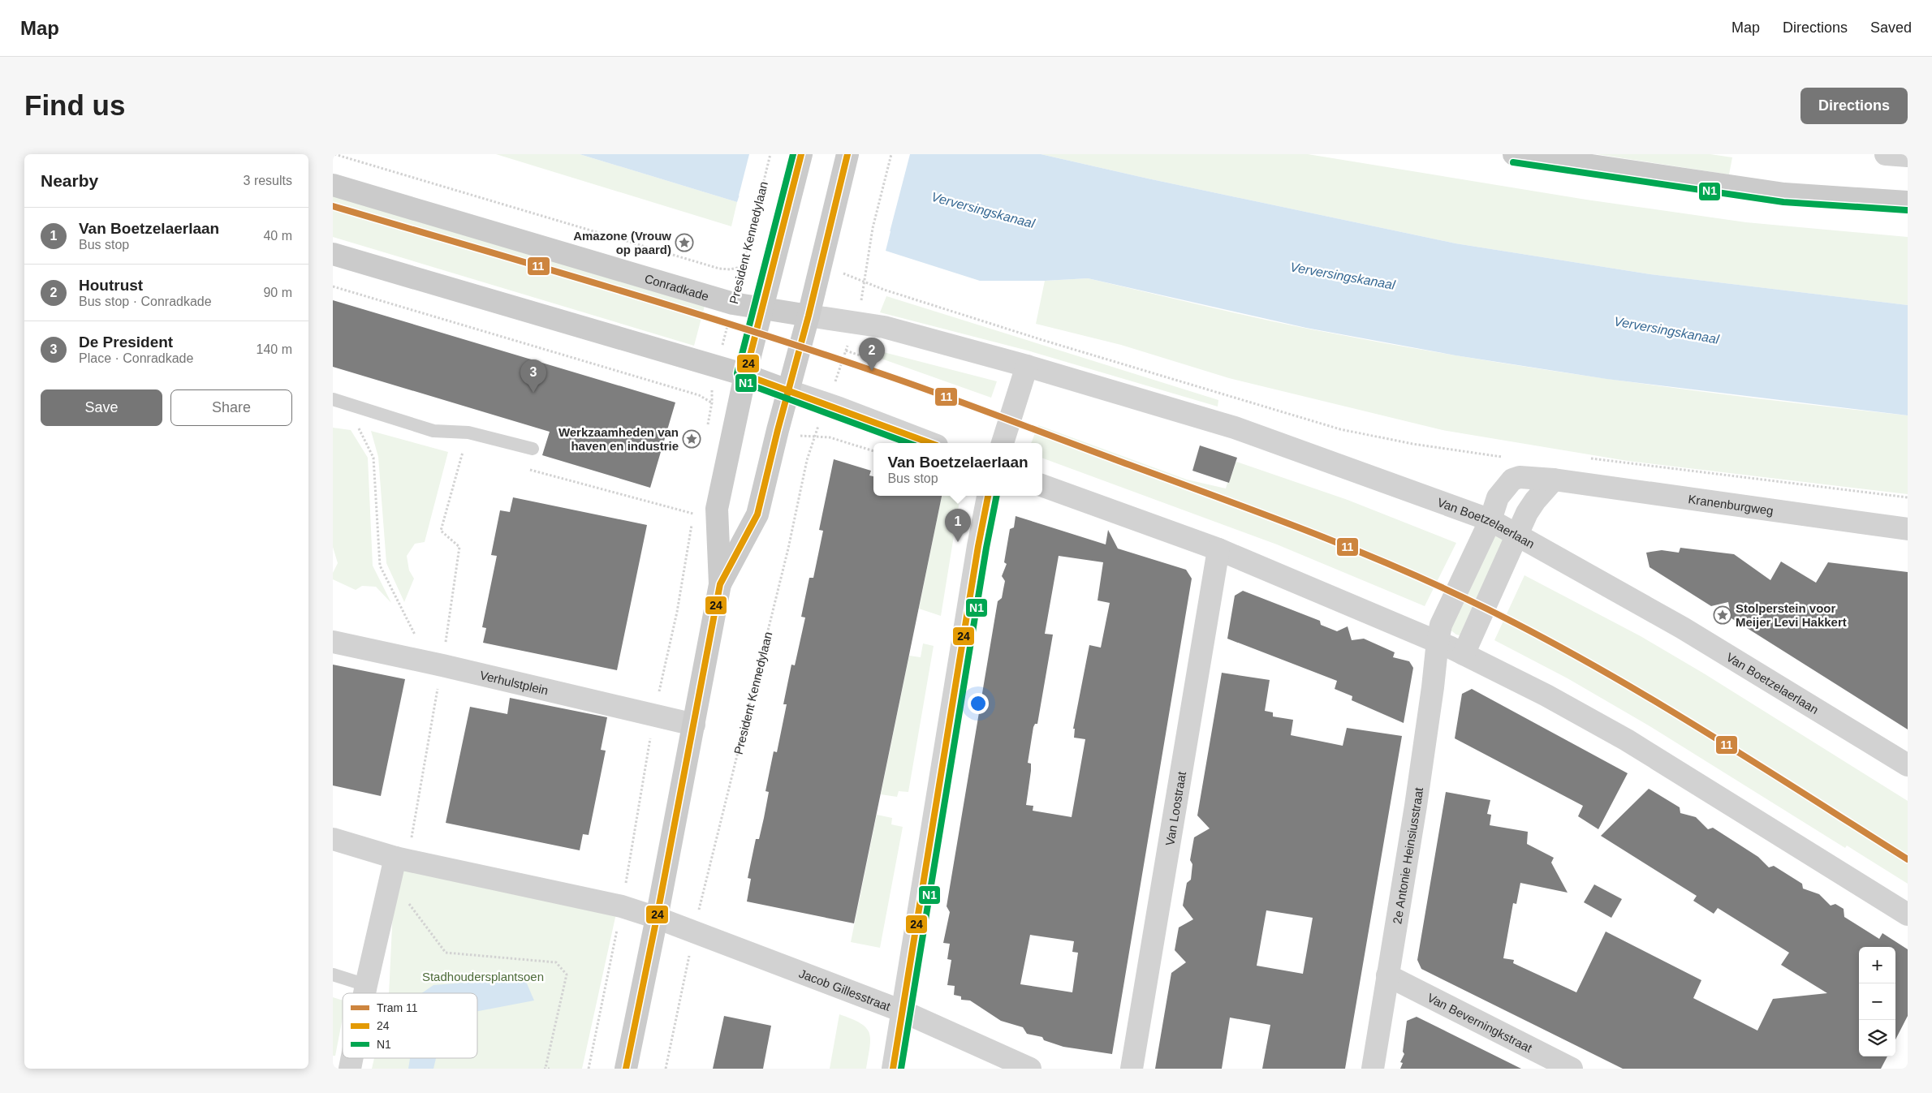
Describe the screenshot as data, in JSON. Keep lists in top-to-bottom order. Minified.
{"streets":{"main road":["Conradkade"],"street":["Kranenburgweg","Van Boetzelaerlaan","Verhulstplein","Van Loostraat","2e Antonie Heinsiusstraat","Jacob Gillesstraat","Van Beverningkstraat"],"path":["President Kennedylaan"]},"crossings":[["President Kennedylaan","Conradkade"],["President Kennedylaan","Jacob Gillesstraat"],["Conradkade","Van Boetzelaerlaan"],["Kranenburgweg","Van Boetzelaerlaan"],["Kranenburgweg","2e Antonie Heinsiusstraat"],["2e Antonie Heinsiusstraat","Van Beverningkstraat"]],"water":["Verversingskanaal"],"parks":["Stadhoudersplantsoen"],"places":{"place":["Amazone (Vrouw op paard)","Werkzaamheden van haven en industrie","Stolperstein voor Meijer Levi Hakkert"]},"lines":["transit line 24","transit line N1","tram line 11"],"legend":["Tram 11","24","N1"],"page":{"header":"Map","nav":["Map","Directions","Saved"],"buttons":["Directions",["Save","Share"]],"title":"Find us","heading":["Nearby","3 results"],"list":[{"mark":"1","name":"Van Boetzelaerlaan","note":"Bus stop","value":"40 m"},{"mark":"2","name":"Houtrust","note":"Bus stop · Conradkade","value":"90 m"},{"mark":"3","name":"De President","note":"Place · Conradkade","value":"140 m"}],"pins":["2","3","1"],"popup":["Van Boetzelaerlaan","Bus stop"],"map_buttons":["+","−"]}}
